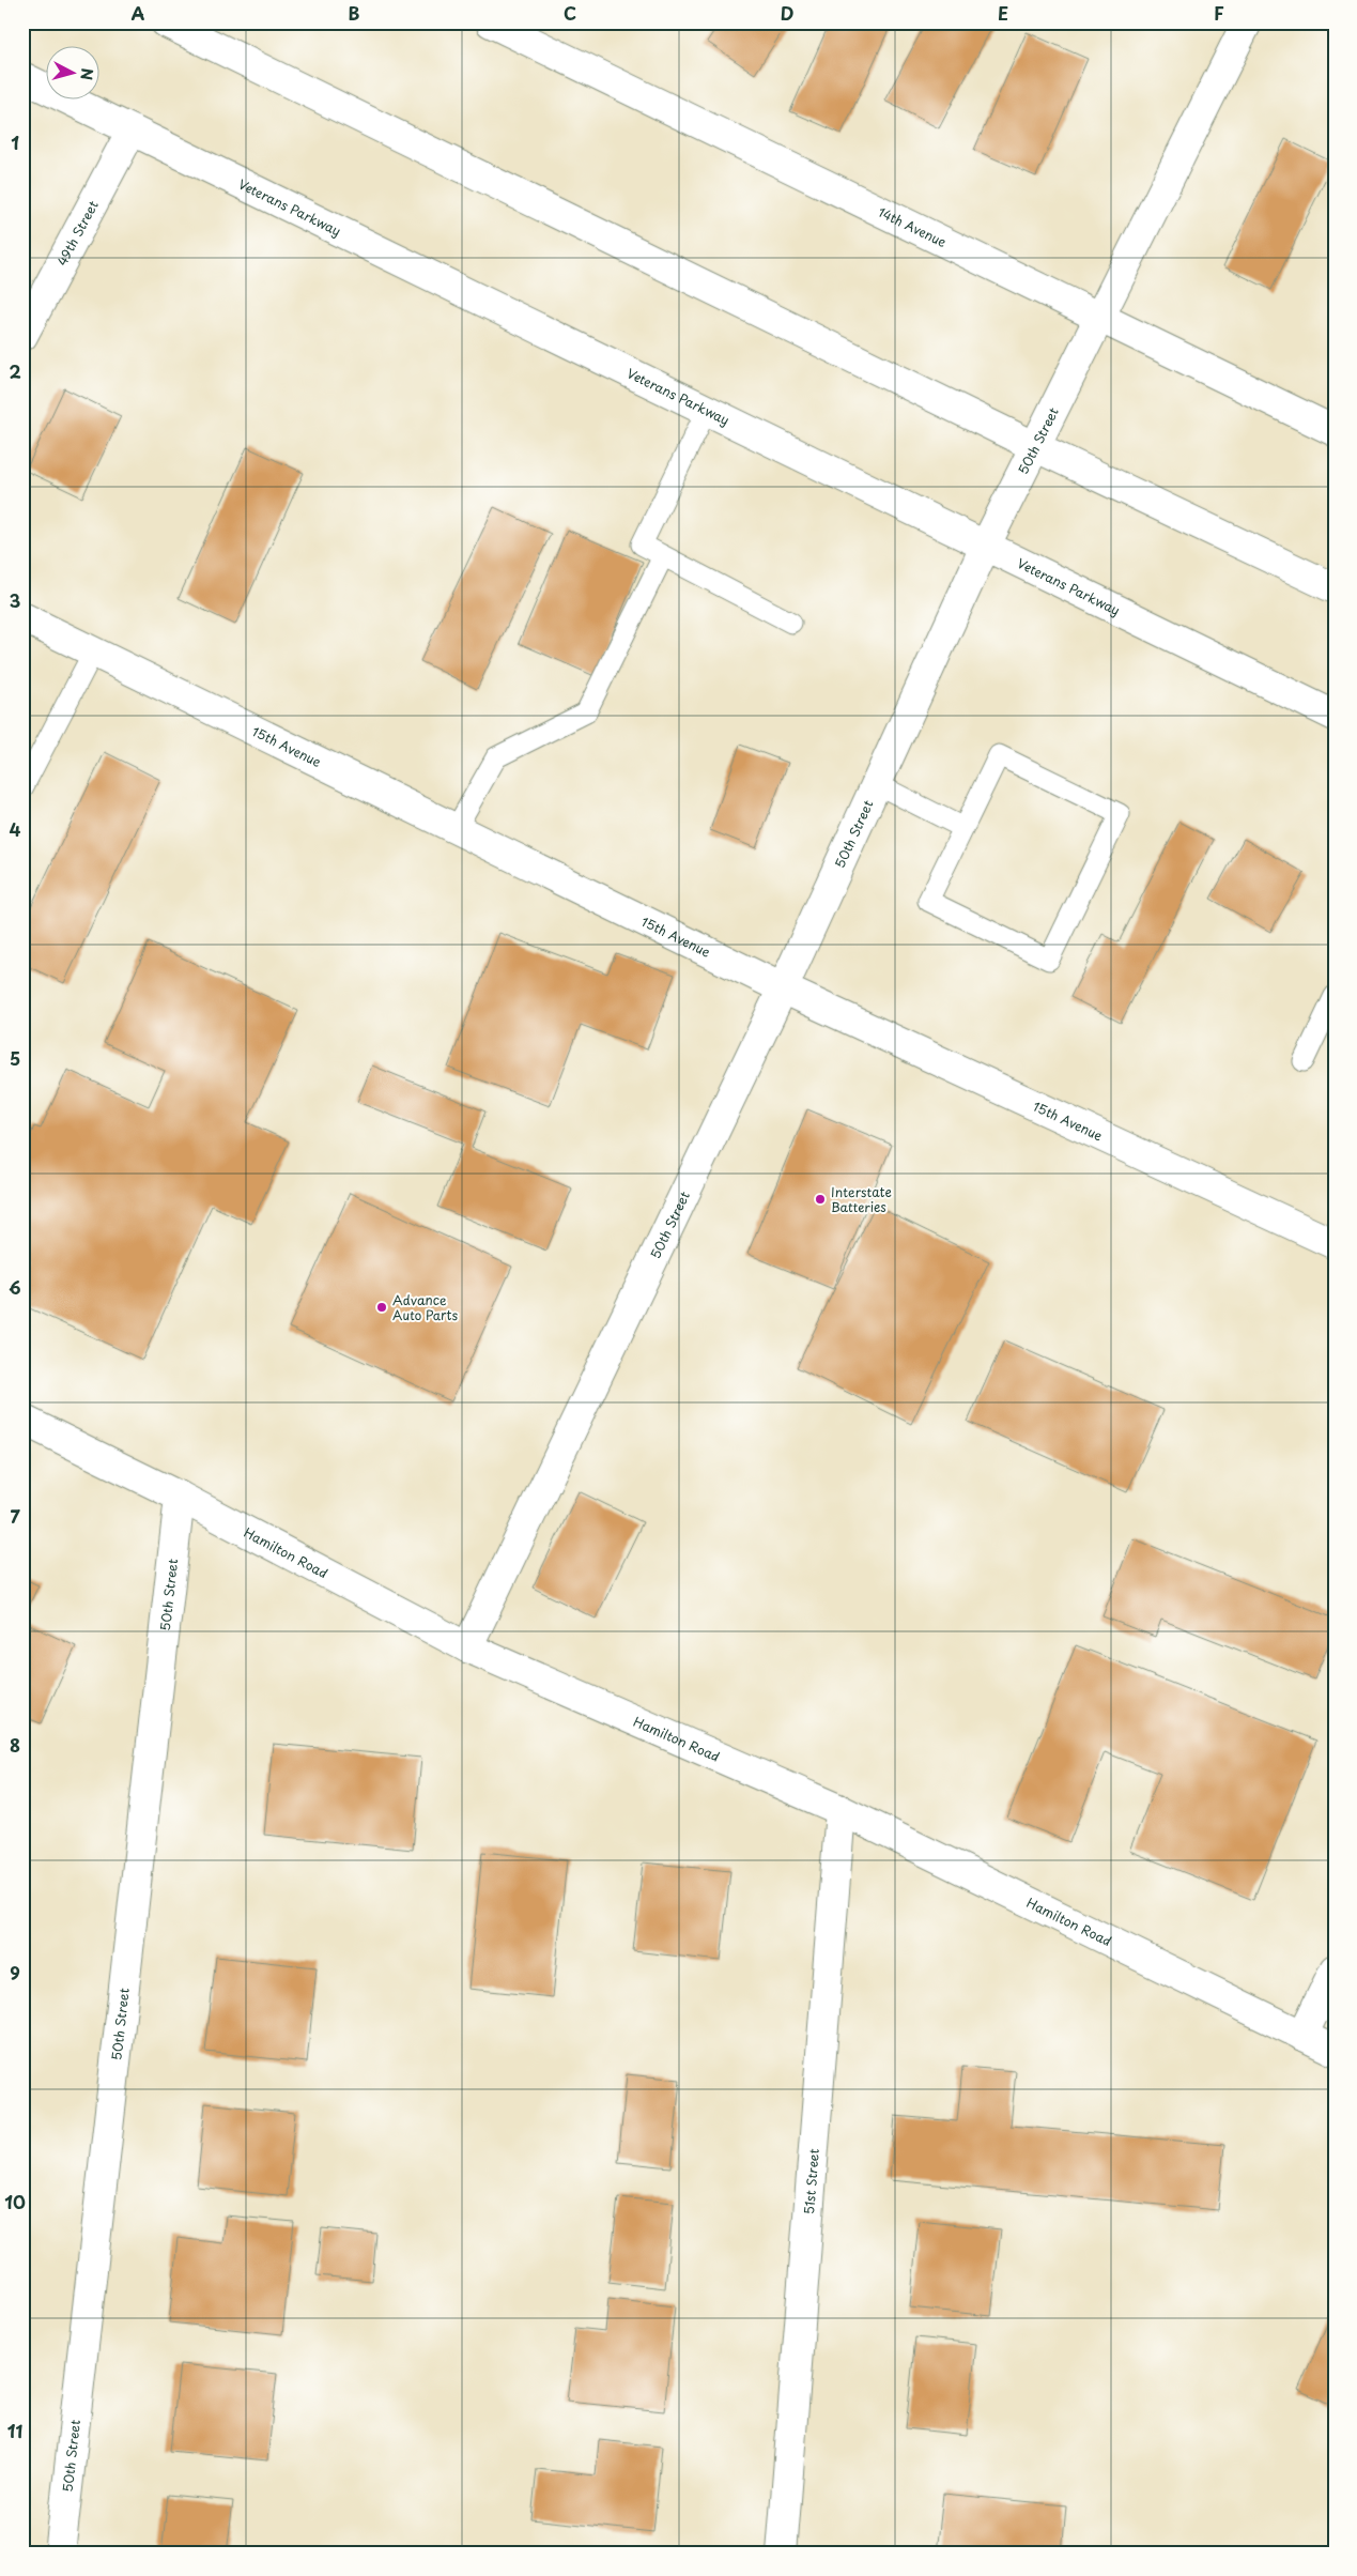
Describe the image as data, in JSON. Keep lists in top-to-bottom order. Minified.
{"streets":{"street":["Veterans Parkway","14th Avenue","49th Street","50th Street","15th Avenue","Hamilton Road","51st Street"]},"crossings":[["Veterans Parkway","49th Street"],["Veterans Parkway","50th Street"],["14th Avenue","50th Street"],["50th Street","15th Avenue"],["50th Street","Hamilton Road"],["Hamilton Road","51st Street"]],"places":["Interstate Batteries","Advance Auto Parts"],"north":"right","grid":{"columns":["A","B","C","D","E","F"],"rows":["1","2","3","4","5","6","7","8","9","10","11"]}}
